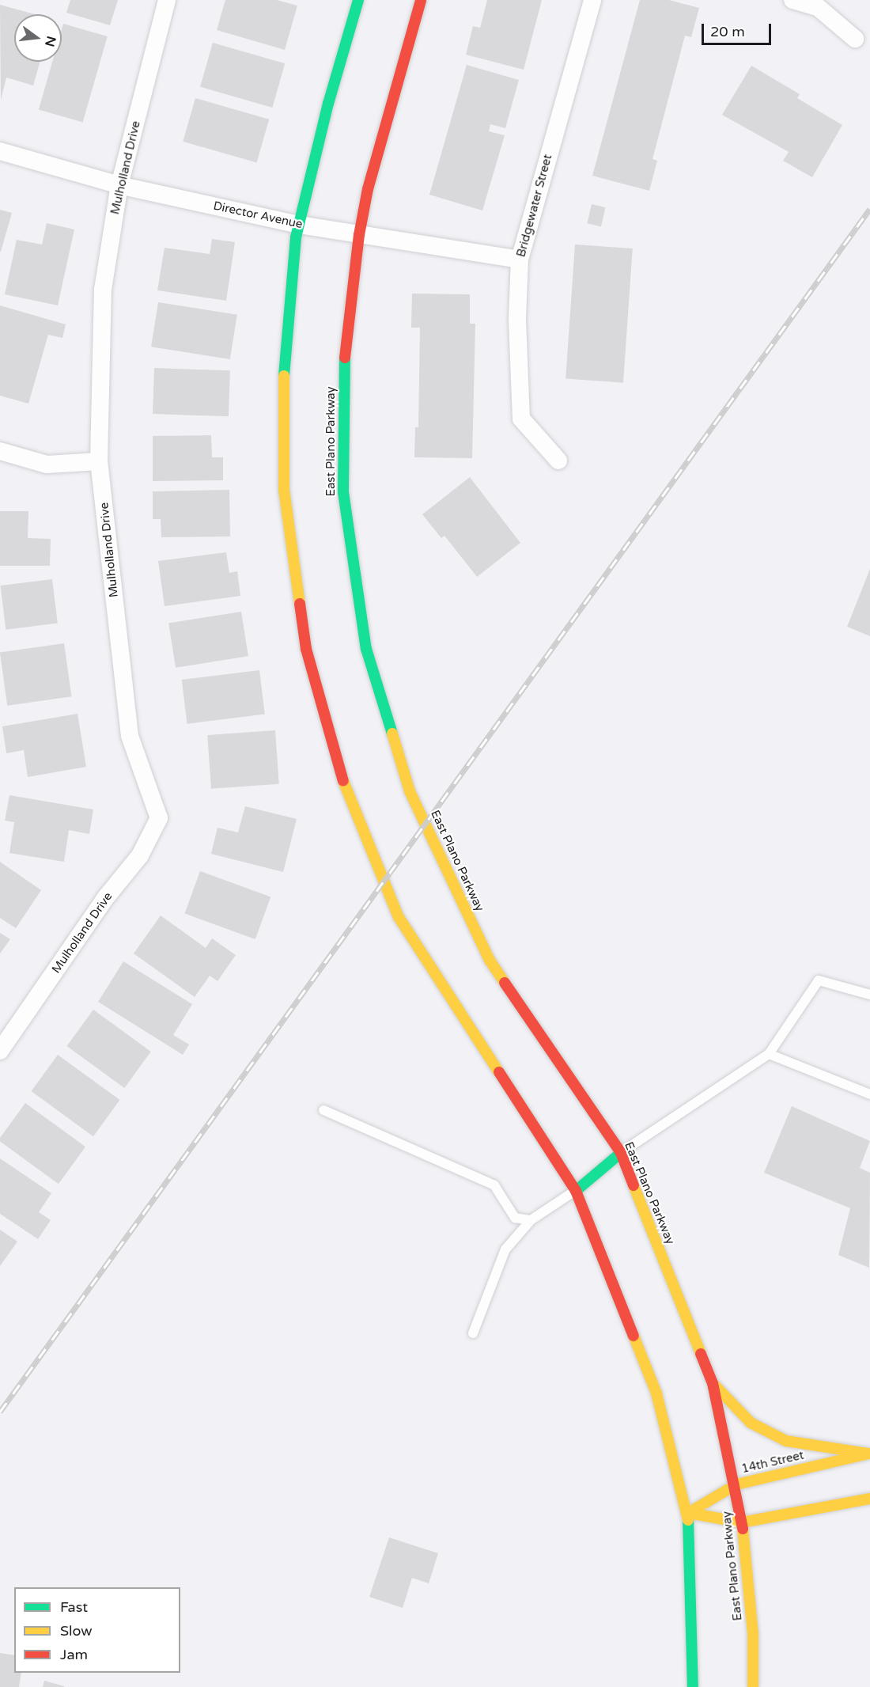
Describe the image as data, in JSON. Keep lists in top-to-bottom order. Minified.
{"streets":{"main road":["East Plano Parkway","14th Street"],"street":["Mulholland Drive","Bridgewater Street","Director Avenue"]},"crossings":[["Mulholland Drive","Director Avenue"],["Bridgewater Street","Director Avenue"],["Director Avenue","East Plano Parkway"],["East Plano Parkway","14th Street"]],"legend":["Fast","Slow","Jam"],"scale_bar":"20 m","north":"right"}
